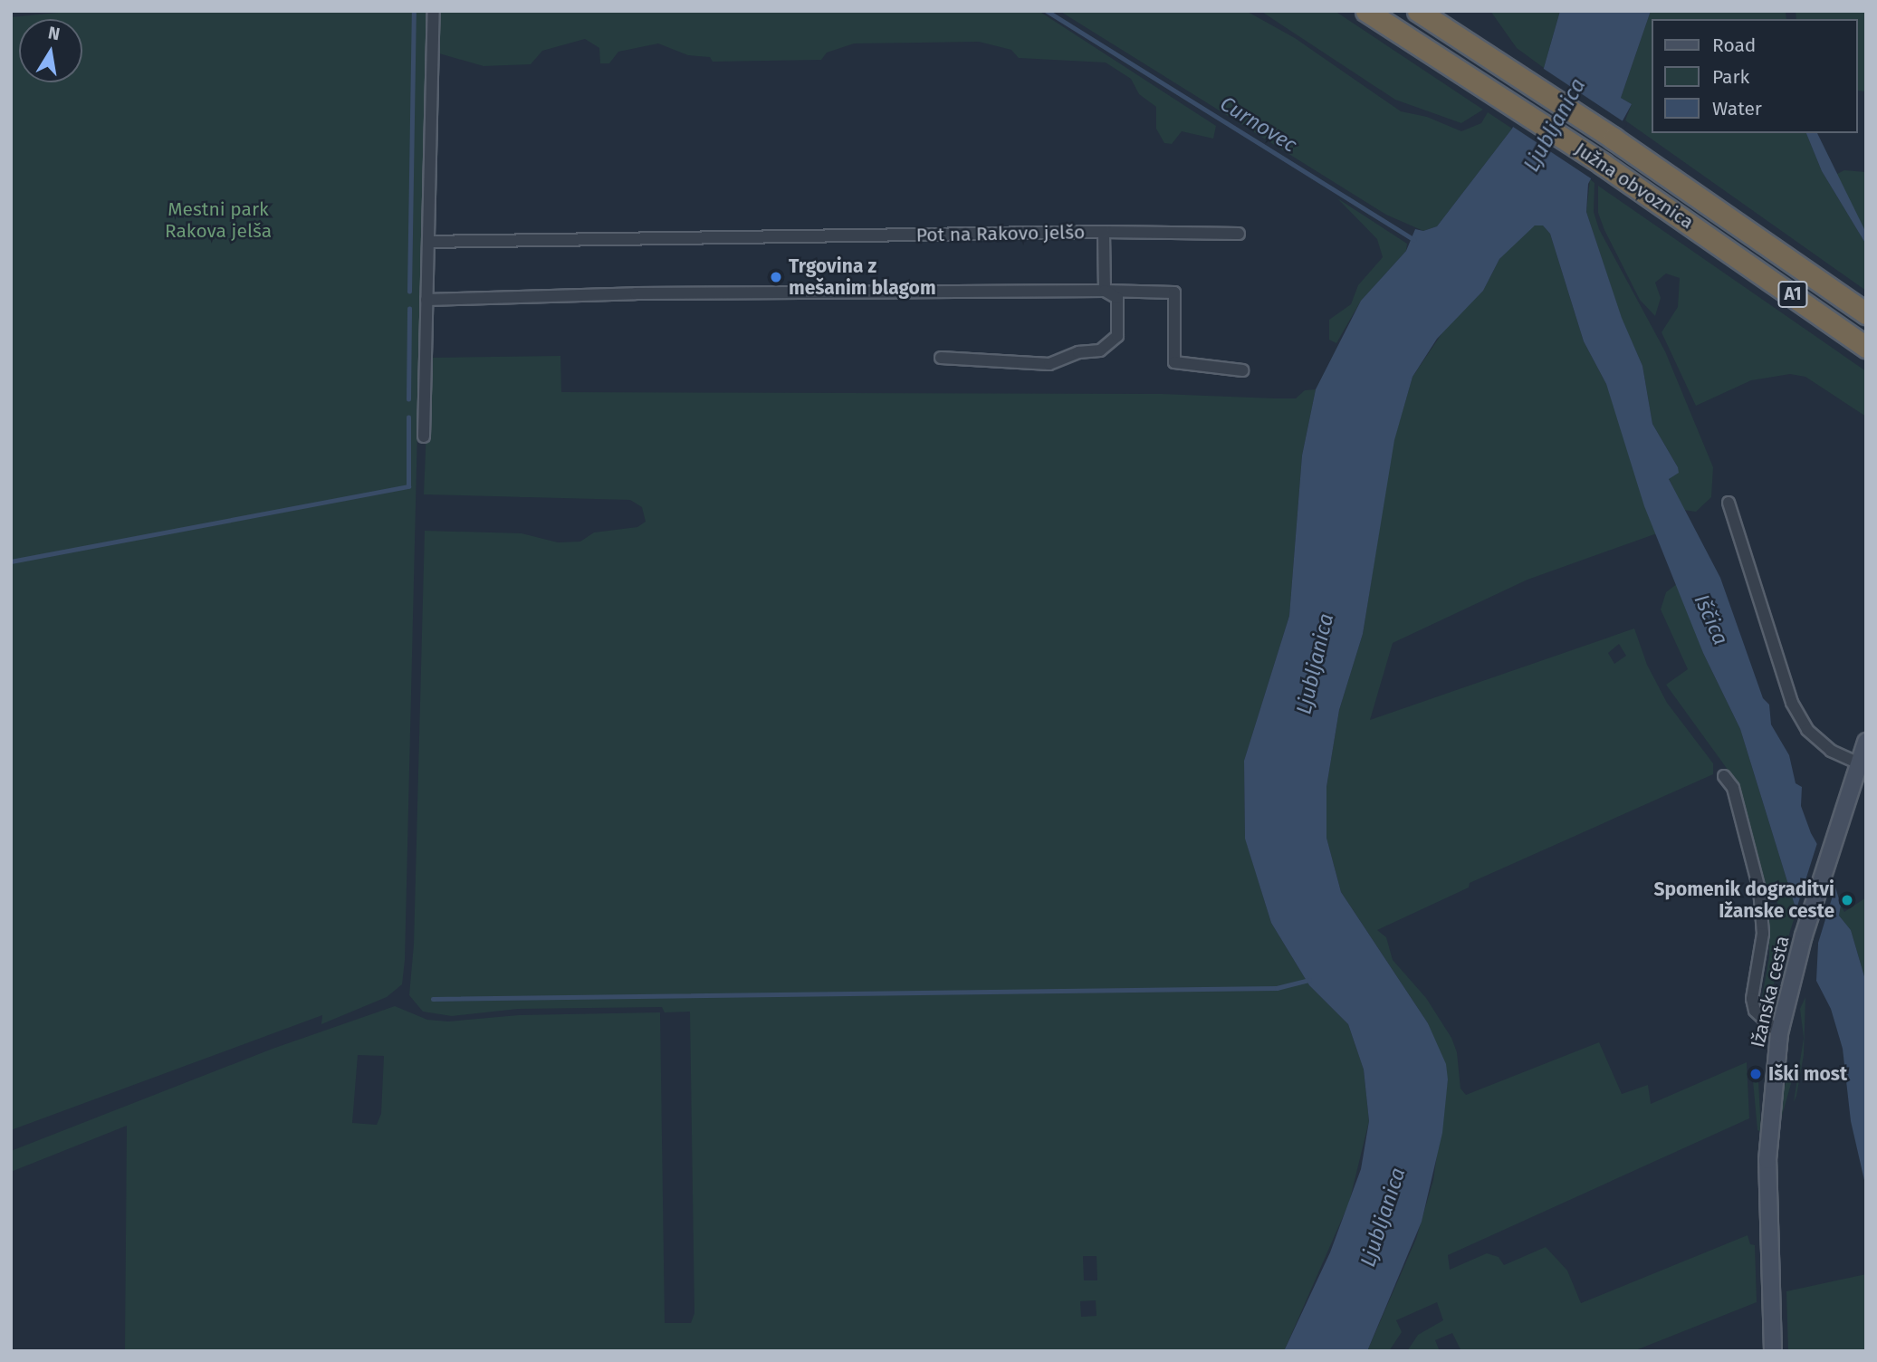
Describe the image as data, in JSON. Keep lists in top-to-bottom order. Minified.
{"streets":{"highway":["Južna obvoznica","A1"],"main road":["Ižanska cesta"],"street":["Pot na Rakovo jelšo"]},"water":["Curnovec","Ljubljanica","Iščica"],"parks":["Mestni park Rakova jelša"],"places":["Trgovina z mešanim blagom","Spomenik dograditvi Ižanske ceste","Iški most"],"legend":["Road","Park","Water"],"north":"top"}
